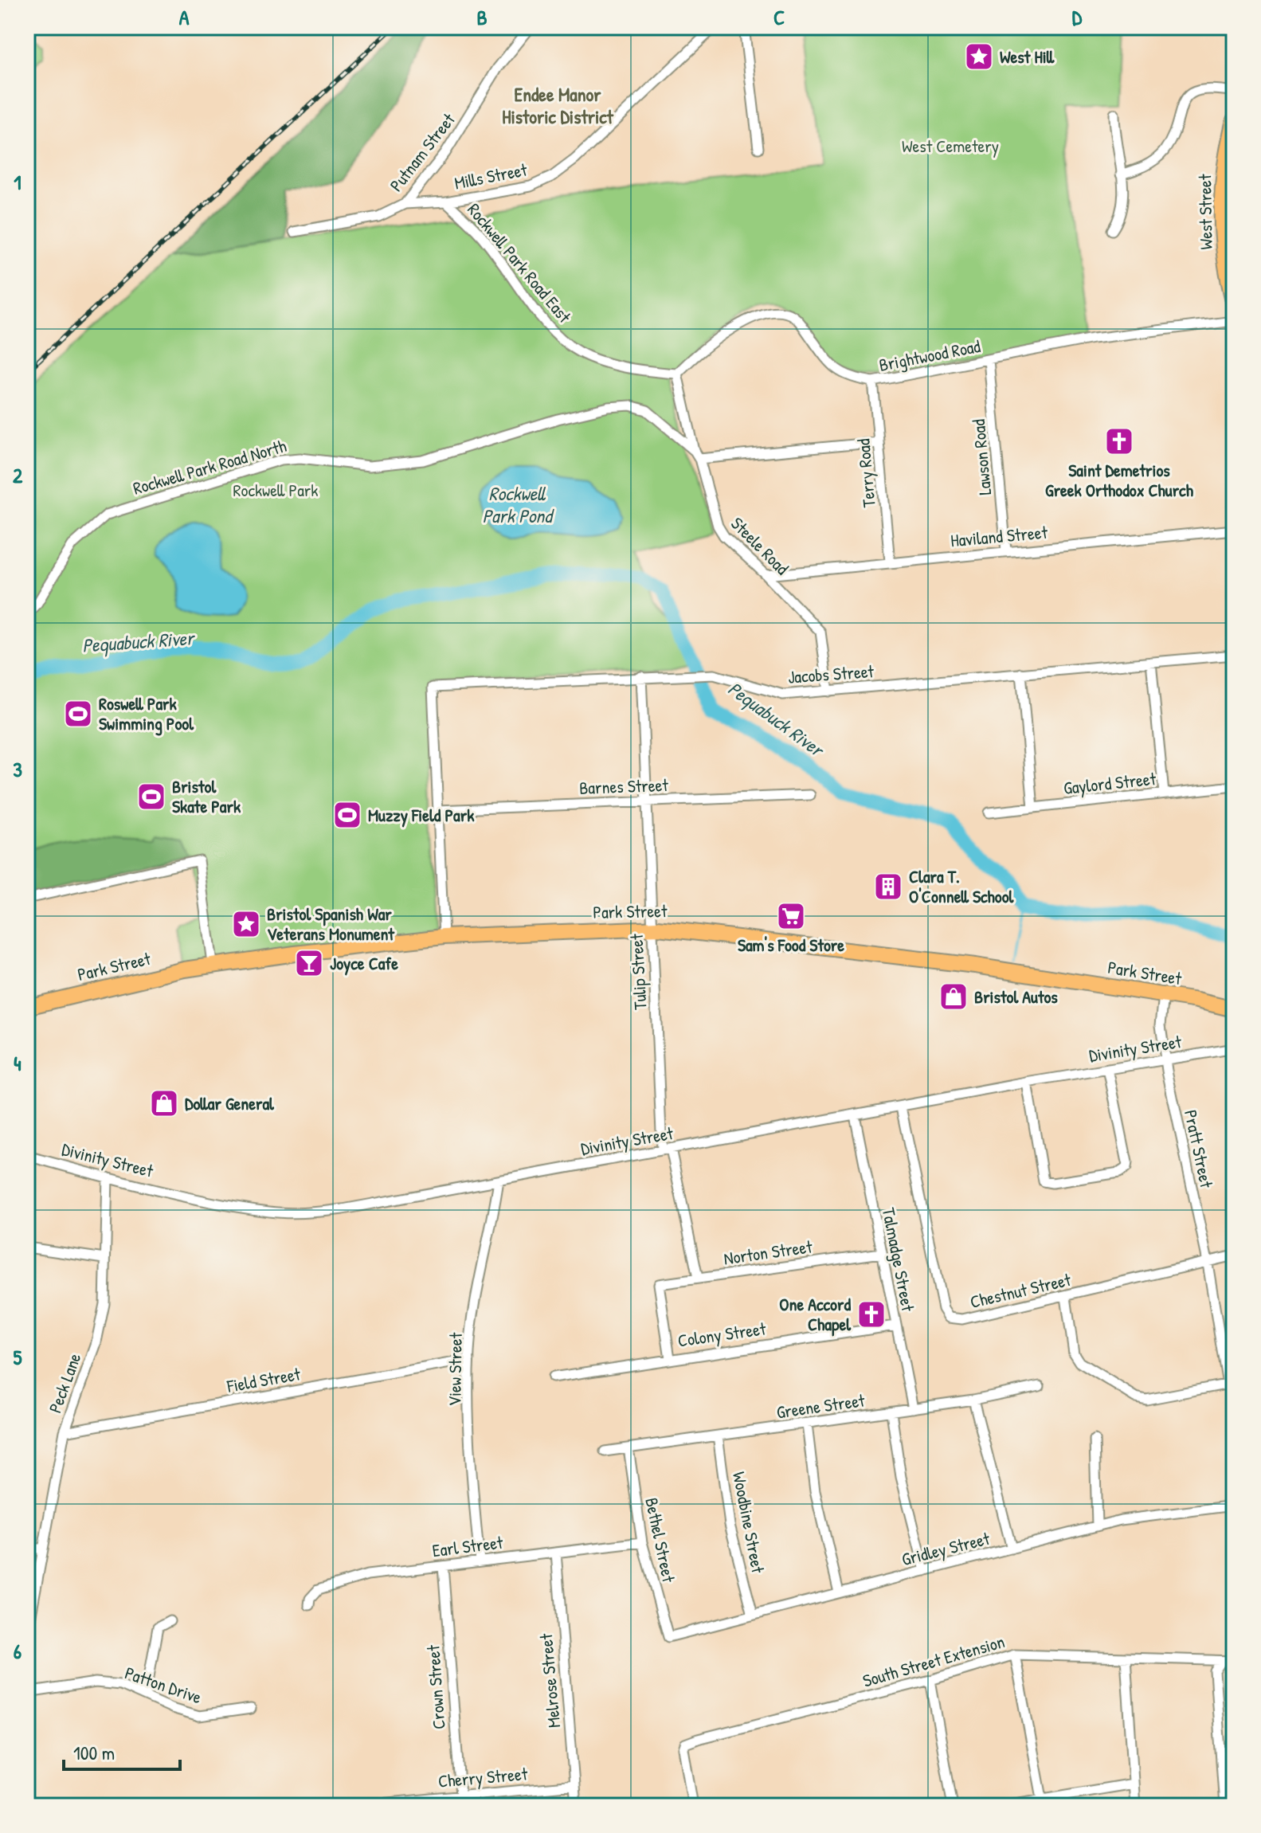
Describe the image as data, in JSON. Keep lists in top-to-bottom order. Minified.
{"streets":{"main road":["West Street","Park Street"],"street":["Putnam Street","Mills Street","Rockwell Park Road East","Brightwood Road","Lawson Road","Rockwell Park Road North","Terry Road","Haviland Street","Steele Road","Jacobs Street","Gaylord Street","Barnes Street","Tulip Street","Divinity Street","Pratt Street","Norton Street","Talmadge Street","Chestnut Street","Colony Street","View Street","Field Street","Peck Lane","Greene Street","Woodbine Street","Bethel Street","Earl Street","Gridley Street","South Street Extension","Melrose Street","Patton Drive","Crown Street","Cherry Street"]},"crossings":[["Putnam Street","Mills Street"],["Mills Street","Rockwell Park Road East"],["Rockwell Park Road East","Brightwood Road"],["Rockwell Park Road East","Steele Road"],["Brightwood Road","Lawson Road"],["Brightwood Road","Terry Road"],["Brightwood Road","Steele Road"],["Lawson Road","Haviland Street"],["Rockwell Park Road North","Steele Road"],["Terry Road","Haviland Street"],["Haviland Street","Steele Road"],["Steele Road","Jacobs Street"],["Jacobs Street","Barnes Street"],["Jacobs Street","Tulip Street"],["Barnes Street","Tulip Street"],["Park Street","Tulip Street"],["Park Street","Pratt Street"],["Tulip Street","Divinity Street"],["Tulip Street","Norton Street"],["Divinity Street","Pratt Street"],["Divinity Street","Talmadge Street"],["Divinity Street","Chestnut Street"],["Divinity Street","View Street"],["Divinity Street","Peck Lane"],["Pratt Street","Chestnut Street"],["Norton Street","Talmadge Street"],["Norton Street","Colony Street"],["Talmadge Street","Colony Street"],["Talmadge Street","Greene Street"],["View Street","Field Street"],["View Street","Earl Street"],["Field Street","Peck Lane"],["Greene Street","Woodbine Street"],["Greene Street","Bethel Street"],["Woodbine Street","Gridley Street"],["Bethel Street","Earl Street"],["Bethel Street","Gridley Street"],["Earl Street","Melrose Street"],["Earl Street","Crown Street"],["Melrose Street","Cherry Street"],["Crown Street","Cherry Street"]],"districts":["Endee Manor Historic District"],"water":["Rockwell Park Pond","Pequabuck River"],"parks":["West Cemetery","Rockwell Park"],"places":{"place":["West Hill","Bristol Spanish War Veterans Monument"],"church":["Saint Demetrios Greek Orthodox Church","One Accord Chapel"],"sports":["Roswell Park Swimming Pool","Bristol Skate Park","Muzzy Field Park"],"building":["Clara T. O'Connell School"],"supermarket":["Sam's Food Store"],"bar":["Joyce Cafe"],"shop":["Bristol Autos","Dollar General"]},"scale_bar":"100 m","grid":{"columns":["A","B","C","D"],"rows":["1","2","3","4","5","6"]}}
